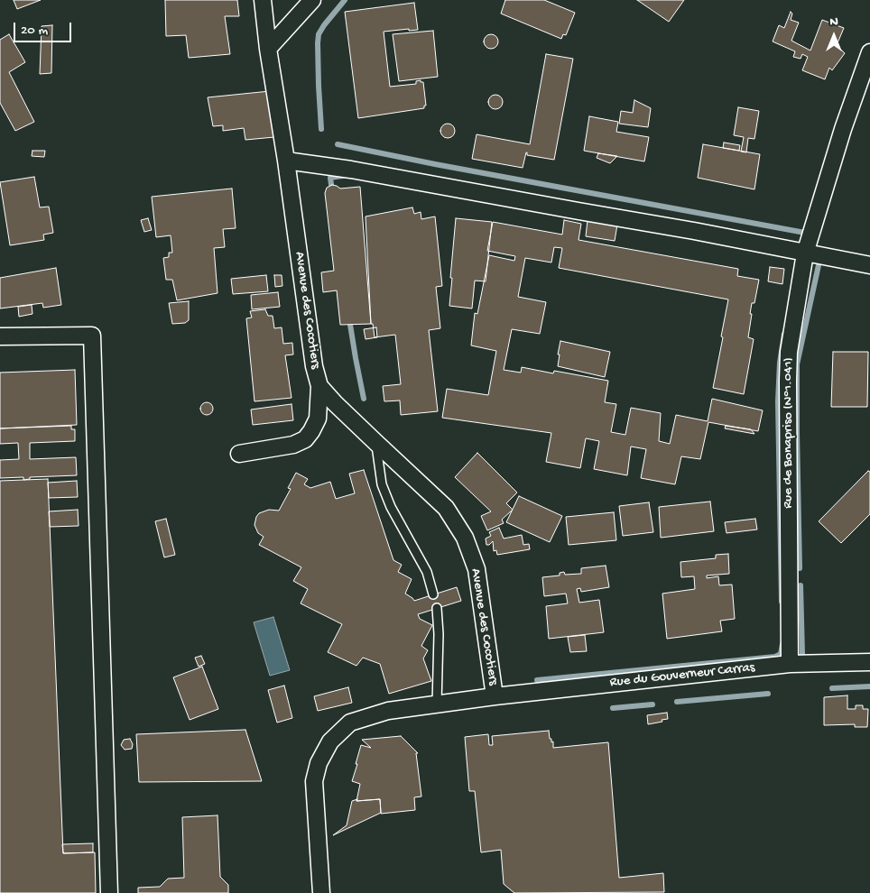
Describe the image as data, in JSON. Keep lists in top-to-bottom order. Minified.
{"streets":{"street":["Avenue des Cocotiers","Rue de Bonapriso (N°1.041)","Rue du Gouverneur Carras"]},"crossings":[["Avenue des Cocotiers","Rue du Gouverneur Carras"],["Rue de Bonapriso (N°1.041)","Rue du Gouverneur Carras"]],"scale_bar":"20 m","north":"top"}
